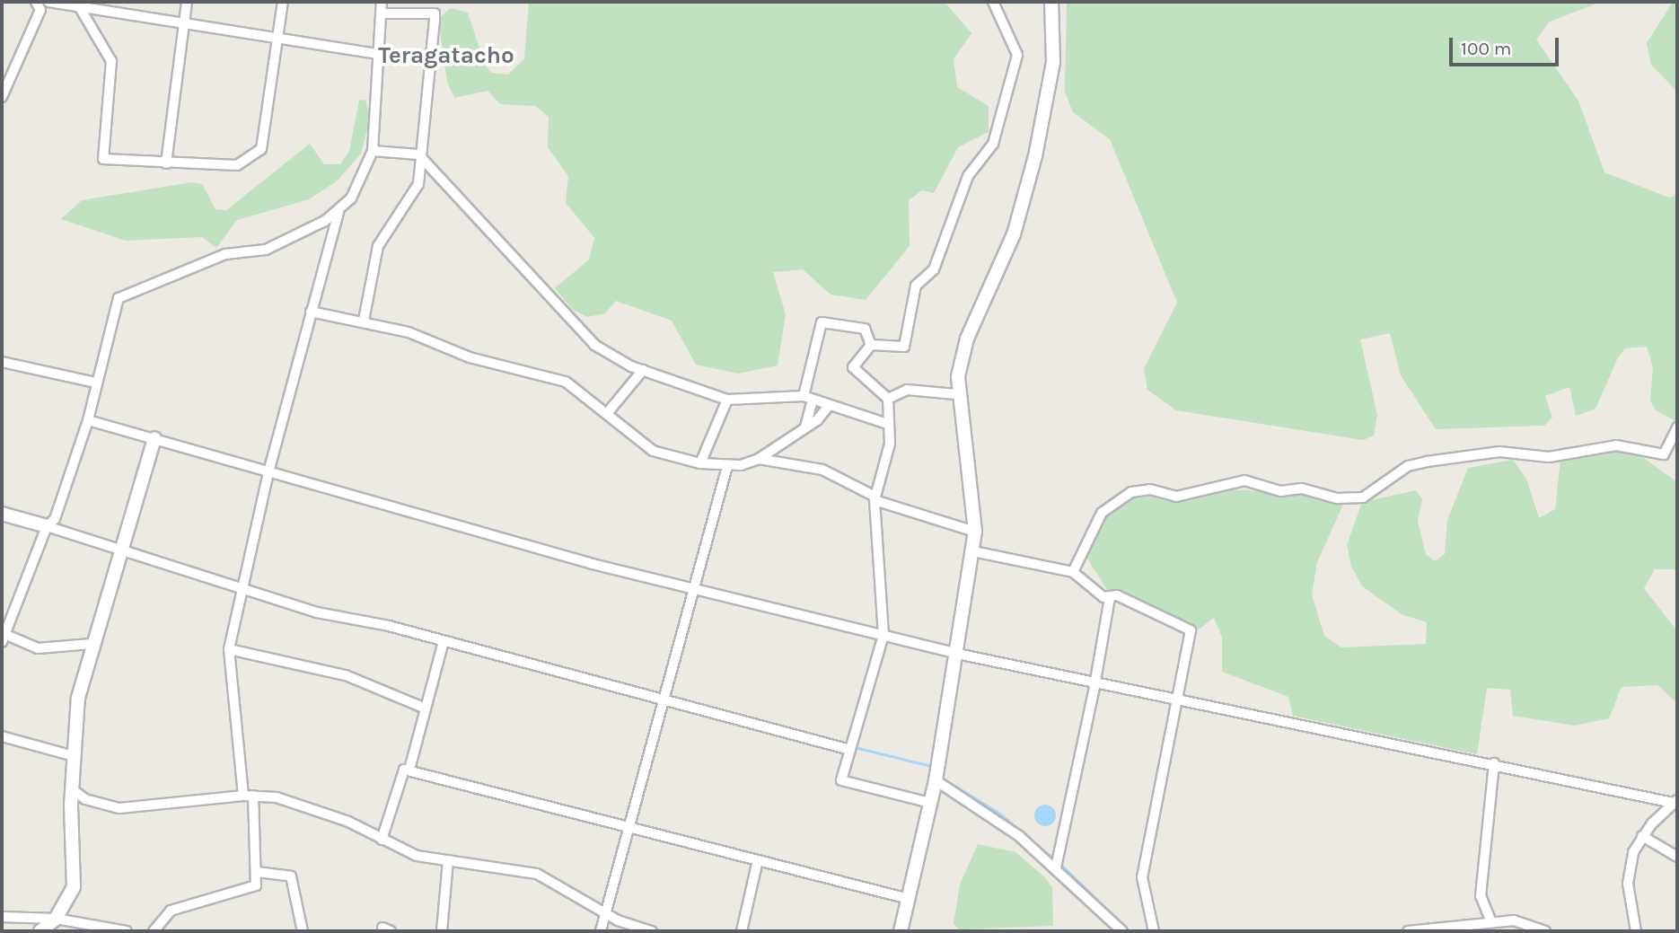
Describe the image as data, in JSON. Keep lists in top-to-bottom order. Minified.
{"districts":["Teragatacho"],"scale_bar":"100 m"}
